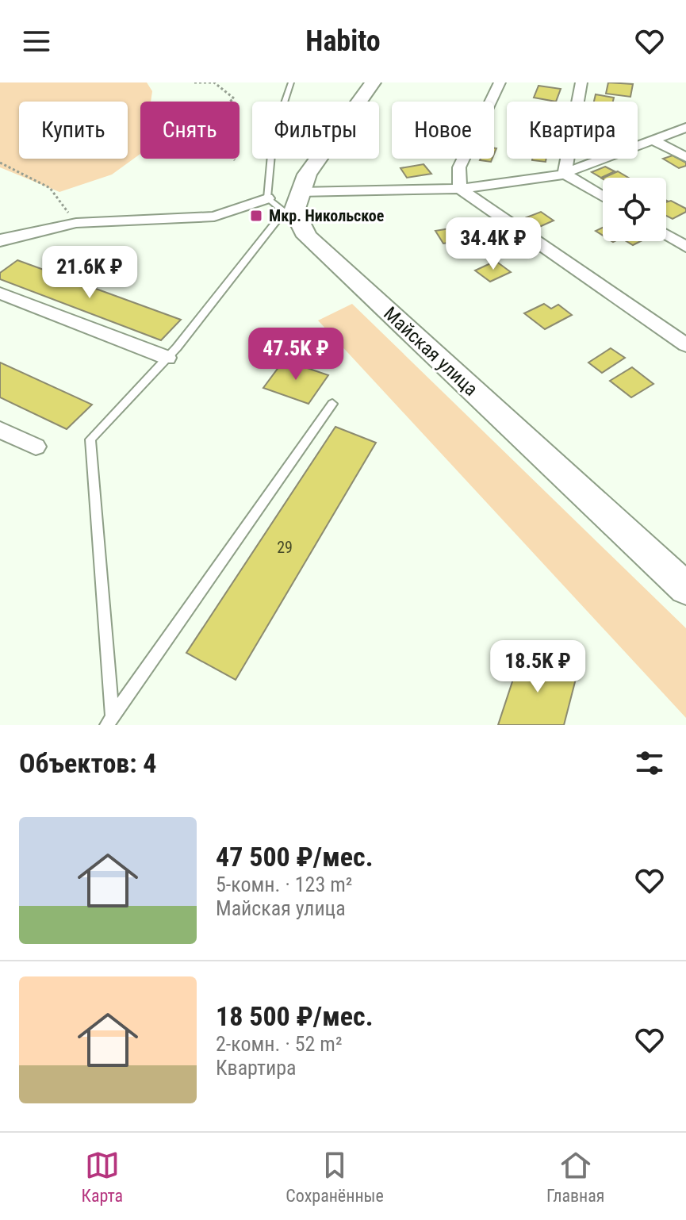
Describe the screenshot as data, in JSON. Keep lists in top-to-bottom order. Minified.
{"streets":{"street":["Майская улица"]},"places":{"transit":["Мкр. Никольское"]},"house_numbers":["29"],"page":{"header":"Habito","chip":["Купить","Снять","Фильтры","Новое","Квартира"],"price":["34.4K ₽","21.6K ₽","47.5K ₽","18.5K ₽"],"heading":"Объектов: 4","list":[{"name":"47 500 ₽/мес.","note":"5-комн. · 123 m² · Майская улица"},{"name":"18 500 ₽/мес.","note":"2-комн. · 52 m² · Квартира"}],"tabs":["Карта","Сохранённые","Главная"]}}
